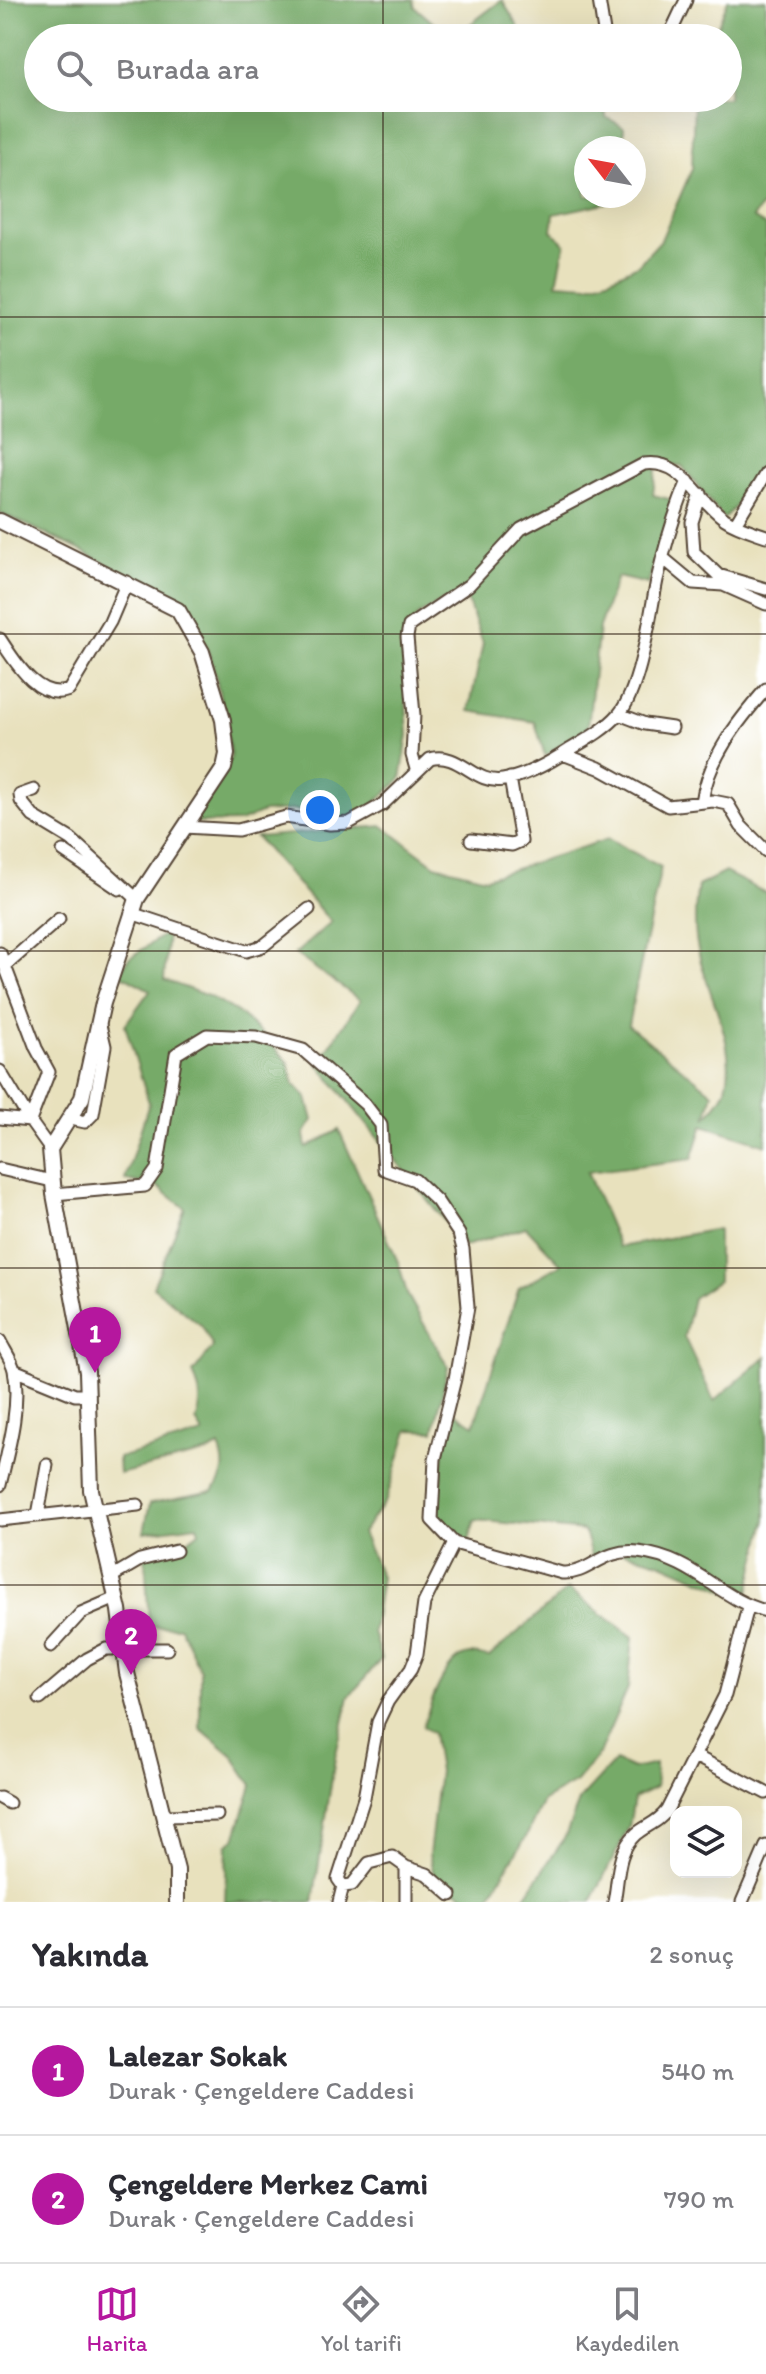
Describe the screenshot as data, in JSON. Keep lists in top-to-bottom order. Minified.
{"north":"top left","page":{"search":"Burada ara","pins":["1","2"],"heading":["Yakında","2 sonuç"],"list":[{"mark":"1","name":"Lalezar Sokak","note":"Durak · Çengeldere Caddesi","value":"540 m"},{"mark":"2","name":"Çengeldere Merkez Cami","note":"Durak · Çengeldere Caddesi","value":"790 m"}],"nav":["Harita","Yol tarifi","Kaydedilen"]}}
